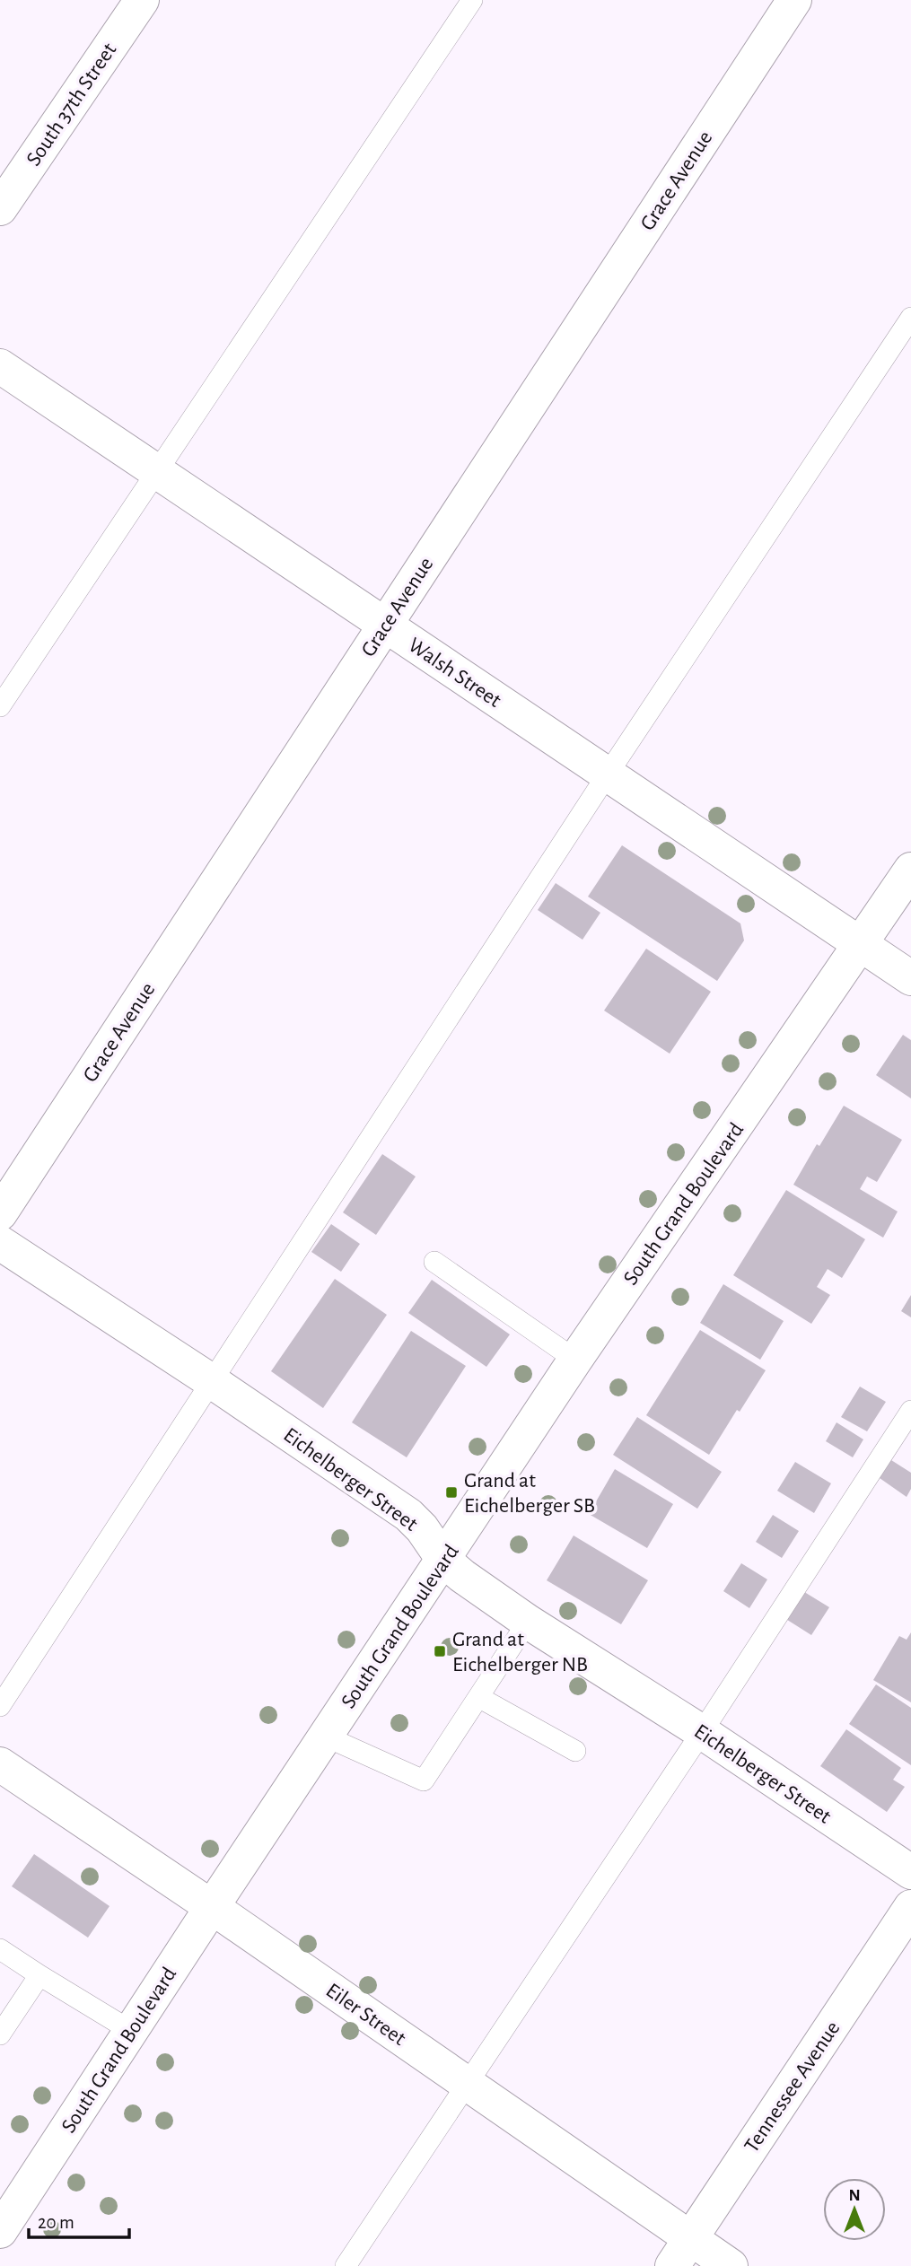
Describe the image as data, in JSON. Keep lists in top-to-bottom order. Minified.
{"streets":{"street":["South 37th Street","Grace Avenue","Walsh Street","South Grand Boulevard","Eichelberger Street","Eiler Street","Tennessee Avenue"]},"crossings":[["Grace Avenue","Walsh Street"],["Walsh Street","South Grand Boulevard"],["South Grand Boulevard","Eichelberger Street"],["South Grand Boulevard","Eiler Street"],["Eiler Street","Tennessee Avenue"]],"places":{"transit":["Grand at Eichelberger SB","Grand at Eichelberger NB"]},"scale_bar":"20 m","north":"top"}
